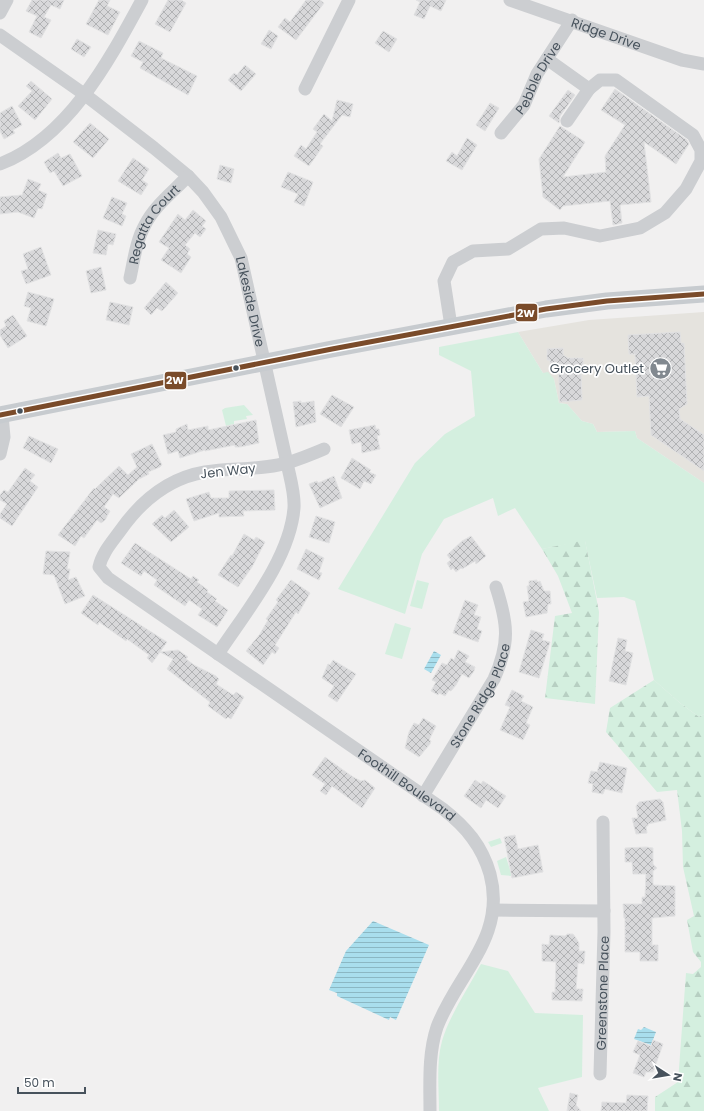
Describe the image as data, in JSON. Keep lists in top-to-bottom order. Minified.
{"streets":{"street":["Ridge Drive","Pebble Drive","Regatta Court","Lakeside Drive","Jen Way","Stone Ridge Place","Foothill Boulevard","Greenstone Place"]},"crossings":[["Ridge Drive","Pebble Drive"],["Regatta Court","Lakeside Drive"],["Lakeside Drive","Jen Way"],["Lakeside Drive","Foothill Boulevard"],["Jen Way","Foothill Boulevard"],["Stone Ridge Place","Foothill Boulevard"]],"places":{"supermarket":["Grocery Outlet"]},"lines":["transit line 2W"],"scale_bar":"50 m","north":"right"}
